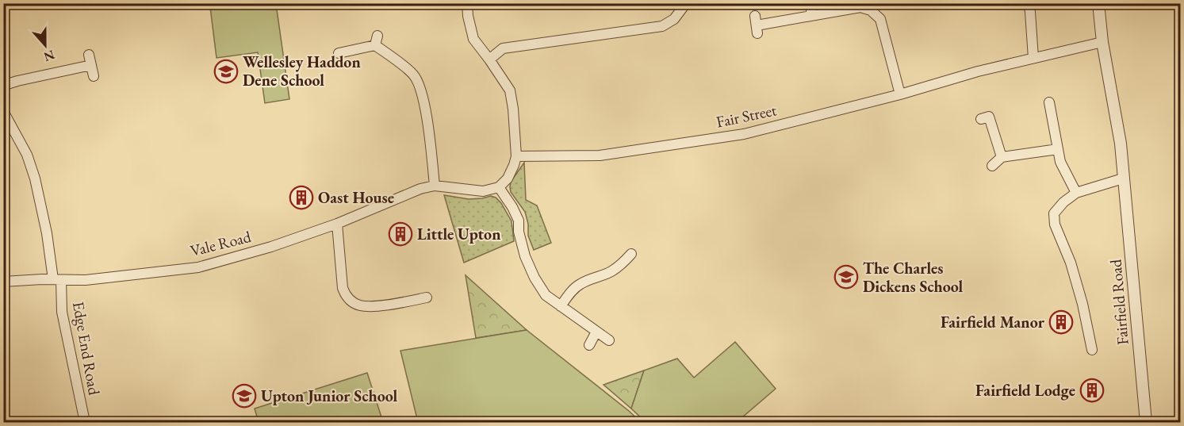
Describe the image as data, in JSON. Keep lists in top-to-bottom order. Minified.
{"streets":{"street":["Fair Street","Vale Road","Fairfield Road","Edge End Road"]},"crossings":[["Fair Street","Fairfield Road"],["Vale Road","Edge End Road"]],"places":{"school or university":["Wellesley Haddon Dene School","The Charles Dickens School","Upton Junior School"],"building":["Oast House","Little Upton","Fairfield Manor","Fairfield Lodge"]},"north":"bottom"}
